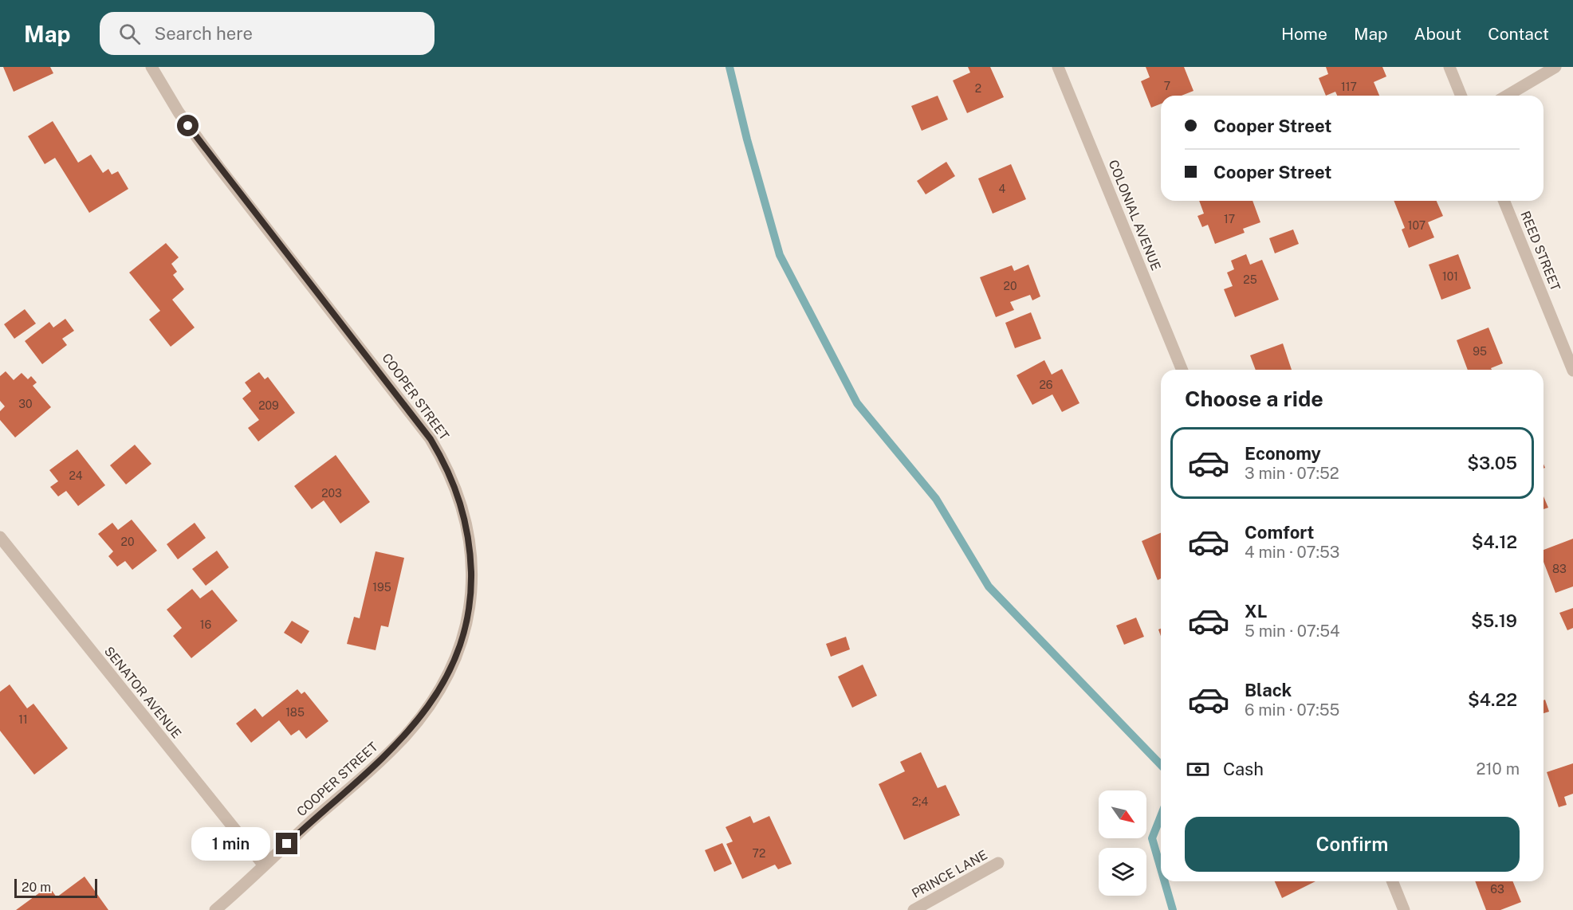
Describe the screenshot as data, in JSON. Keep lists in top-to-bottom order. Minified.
{"streets":{"street":["COLONIAL AVENUE","REED STREET","COOPER STREET","SENATOR AVENUE","PRINCE LANE"]},"crossings":[["COOPER STREET","SENATOR AVENUE"]],"house_numbers":["7","117","2","4","17","107","101","25","20","95","26","30","209","24","203","20","83","195","16","185","11","2;4","72","63"],"scale_bar":"20 m","north":"bottom right","page":{"header":"Map","search":"Search here","nav":["Home","Map","About","Contact"],"banner":["Cooper Street","Cooper Street"],"heading":"Choose a ride","list":[{"name":"Economy","note":"3 min · 07:52","value":"$3.05"},{"name":"Comfort","note":"4 min · 07:53","value":"$4.12"},{"name":"XL","note":"5 min · 07:54","value":"$5.19"},{"name":"Black","note":"6 min · 07:55","value":"$4.22"}],"pay":["Cash","210 m"],"buttons":"Confirm","bubble":"1 min","scale":"20 m"}}
